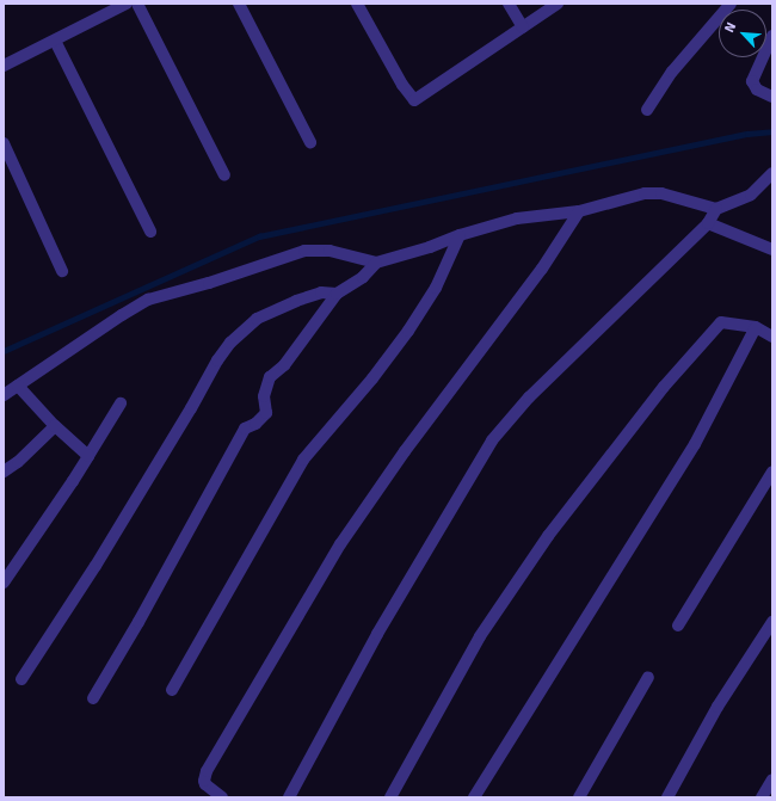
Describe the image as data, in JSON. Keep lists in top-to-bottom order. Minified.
{"north":"top left"}
